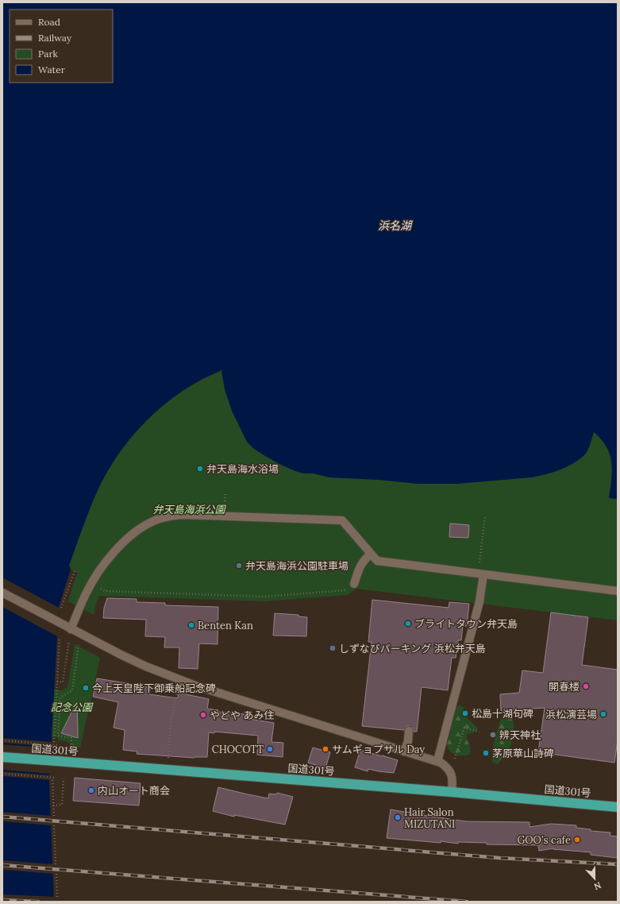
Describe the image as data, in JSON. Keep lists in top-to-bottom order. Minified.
{"streets":{"highway":["国道301号"]},"water":["浜名湖"],"parks":["弁天島海浜公園","記念公園"],"places":["弁天島海水浴場","弁天島海浜公園駐車場","ブライトタウン弁天島","Benten Kan","しずなびパーキング 浜松弁天島","開春楼","今上天皇陛下御乗船記念碑","松島十湖句碑","浜松演芸場","やどや あみ住","辨天神社","CHOCOTT","サムギョプサル Day","茅原華山詩碑","内山オート商会","Hair Salon MIZUTANI","GOO's cafe"],"legend":["Road","Railway","Park","Water"],"north":"bottom"}
